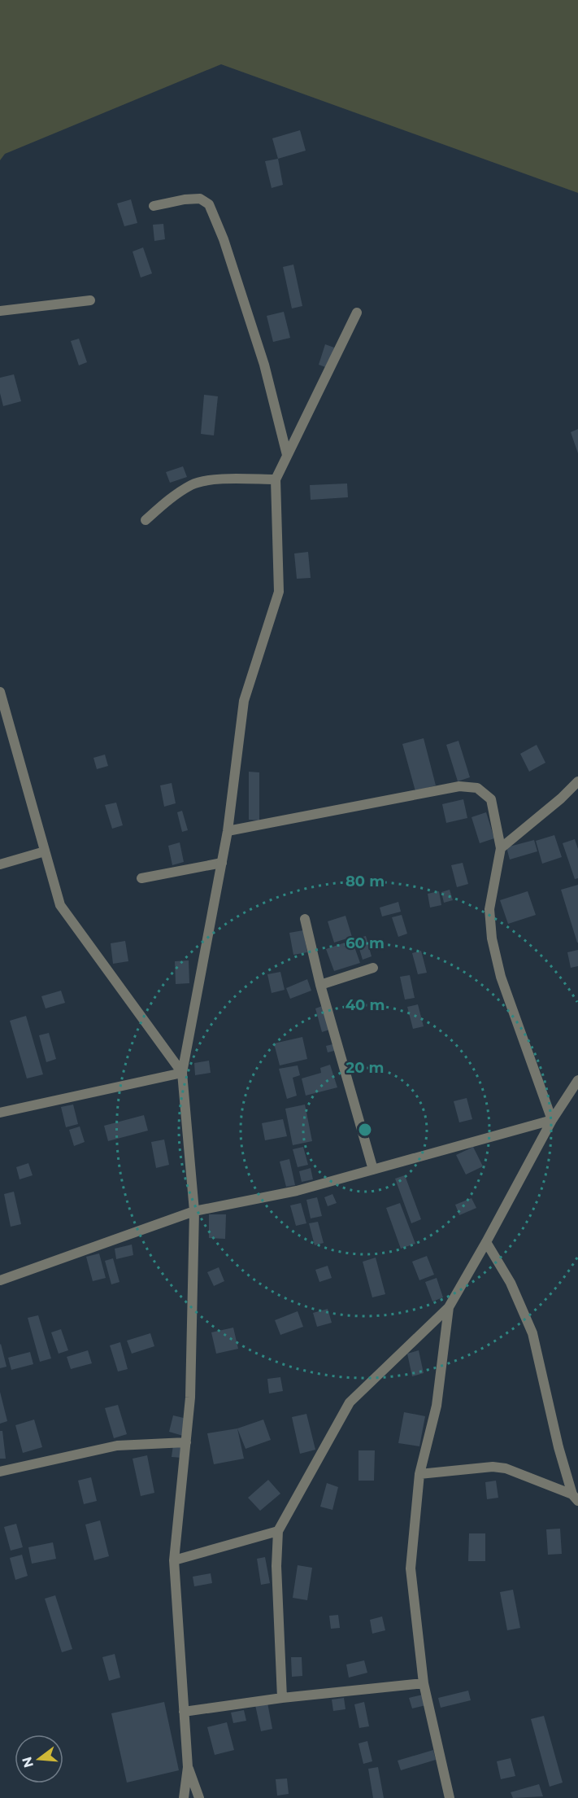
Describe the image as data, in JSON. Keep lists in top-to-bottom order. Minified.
{"north":"left","rings":["80 m","60 m","40 m","20 m"]}
